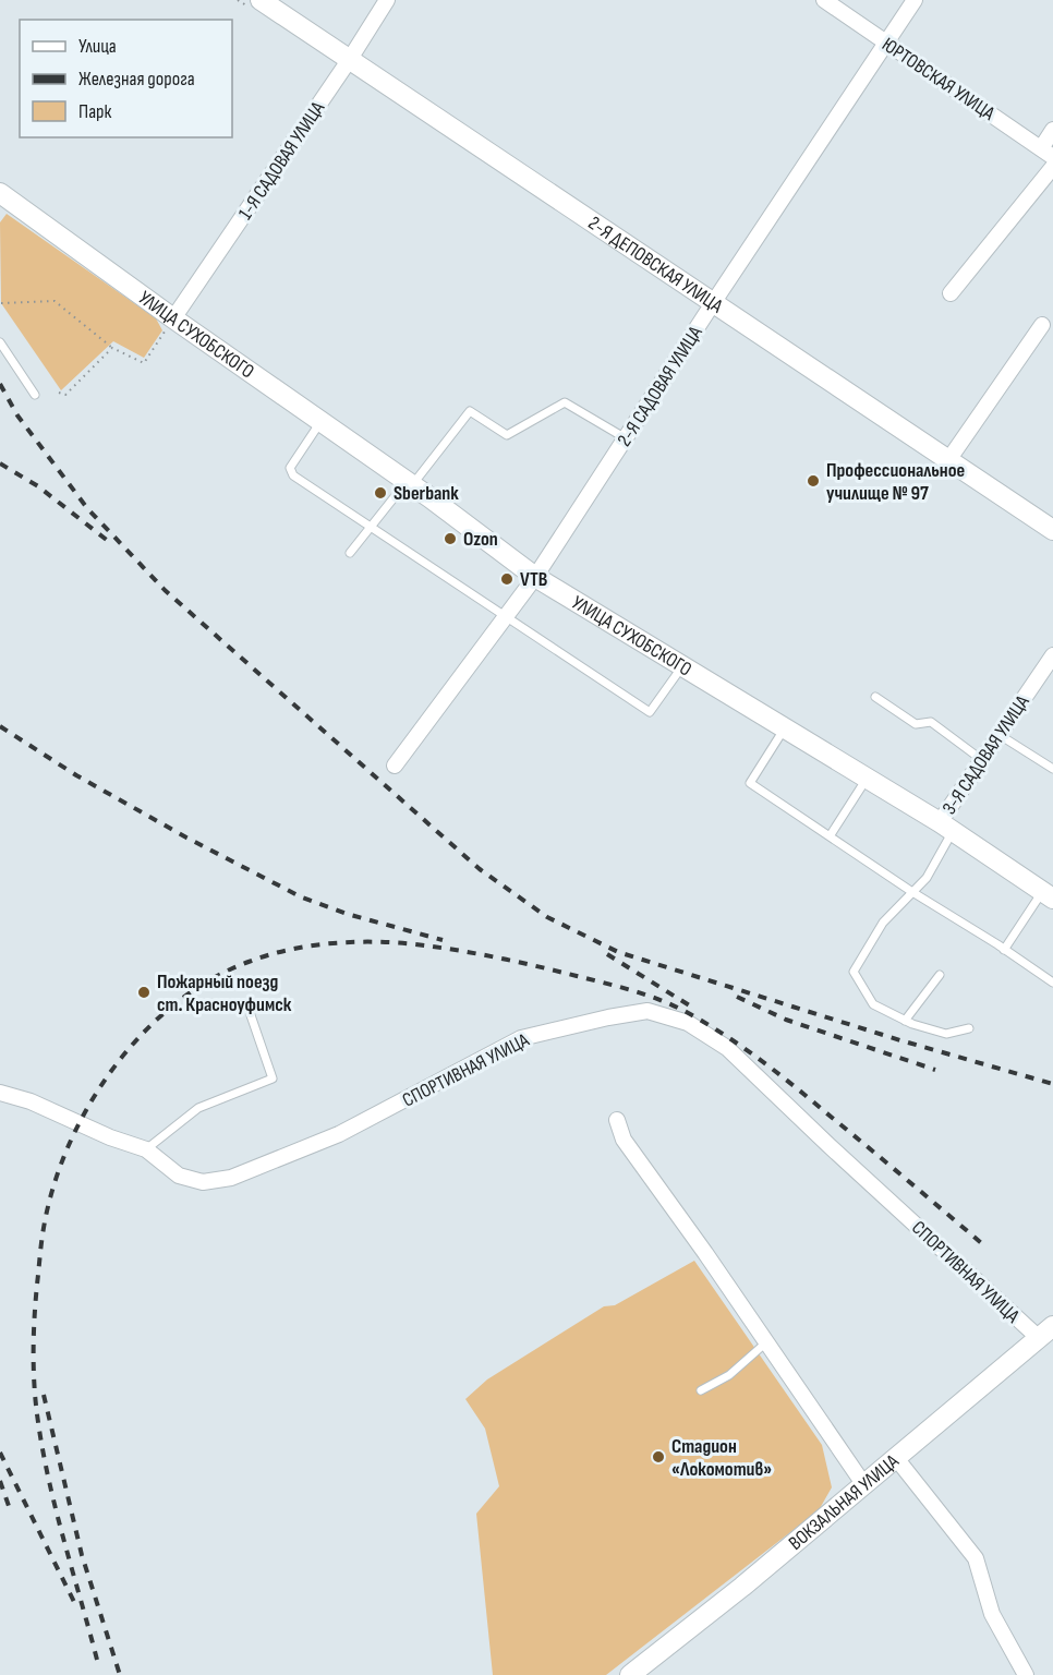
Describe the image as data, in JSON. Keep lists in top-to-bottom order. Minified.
{"streets":{"street":["ЮРТОВСКАЯ УЛИЦА","1-Я САДОВАЯ УЛИЦА","2-Я ДЕПОВСКАЯ УЛИЦА","УЛИЦА СУХОБСКОГО","2-Я САДОВАЯ УЛИЦА","3-Я САДОВАЯ УЛИЦА","СПОРТИВНАЯ УЛИЦА","ВОКЗАЛЬНАЯ УЛИЦА"]},"crossings":[["ЮРТОВСКАЯ УЛИЦА","2-Я САДОВАЯ УЛИЦА"],["1-Я САДОВАЯ УЛИЦА","2-Я ДЕПОВСКАЯ УЛИЦА"],["1-Я САДОВАЯ УЛИЦА","УЛИЦА СУХОБСКОГО"],["2-Я ДЕПОВСКАЯ УЛИЦА","2-Я САДОВАЯ УЛИЦА"],["УЛИЦА СУХОБСКОГО","2-Я САДОВАЯ УЛИЦА"],["УЛИЦА СУХОБСКОГО","3-Я САДОВАЯ УЛИЦА"],["СПОРТИВНАЯ УЛИЦА","ВОКЗАЛЬНАЯ УЛИЦА"]],"places":["Профессиональное училище № 97","Sberbank","Ozon","VTB","Пожарный поезд ст. Красноуфимск","Стадион «Локомотив»"],"legend":["Улица","Железная дорога","Парк"]}
